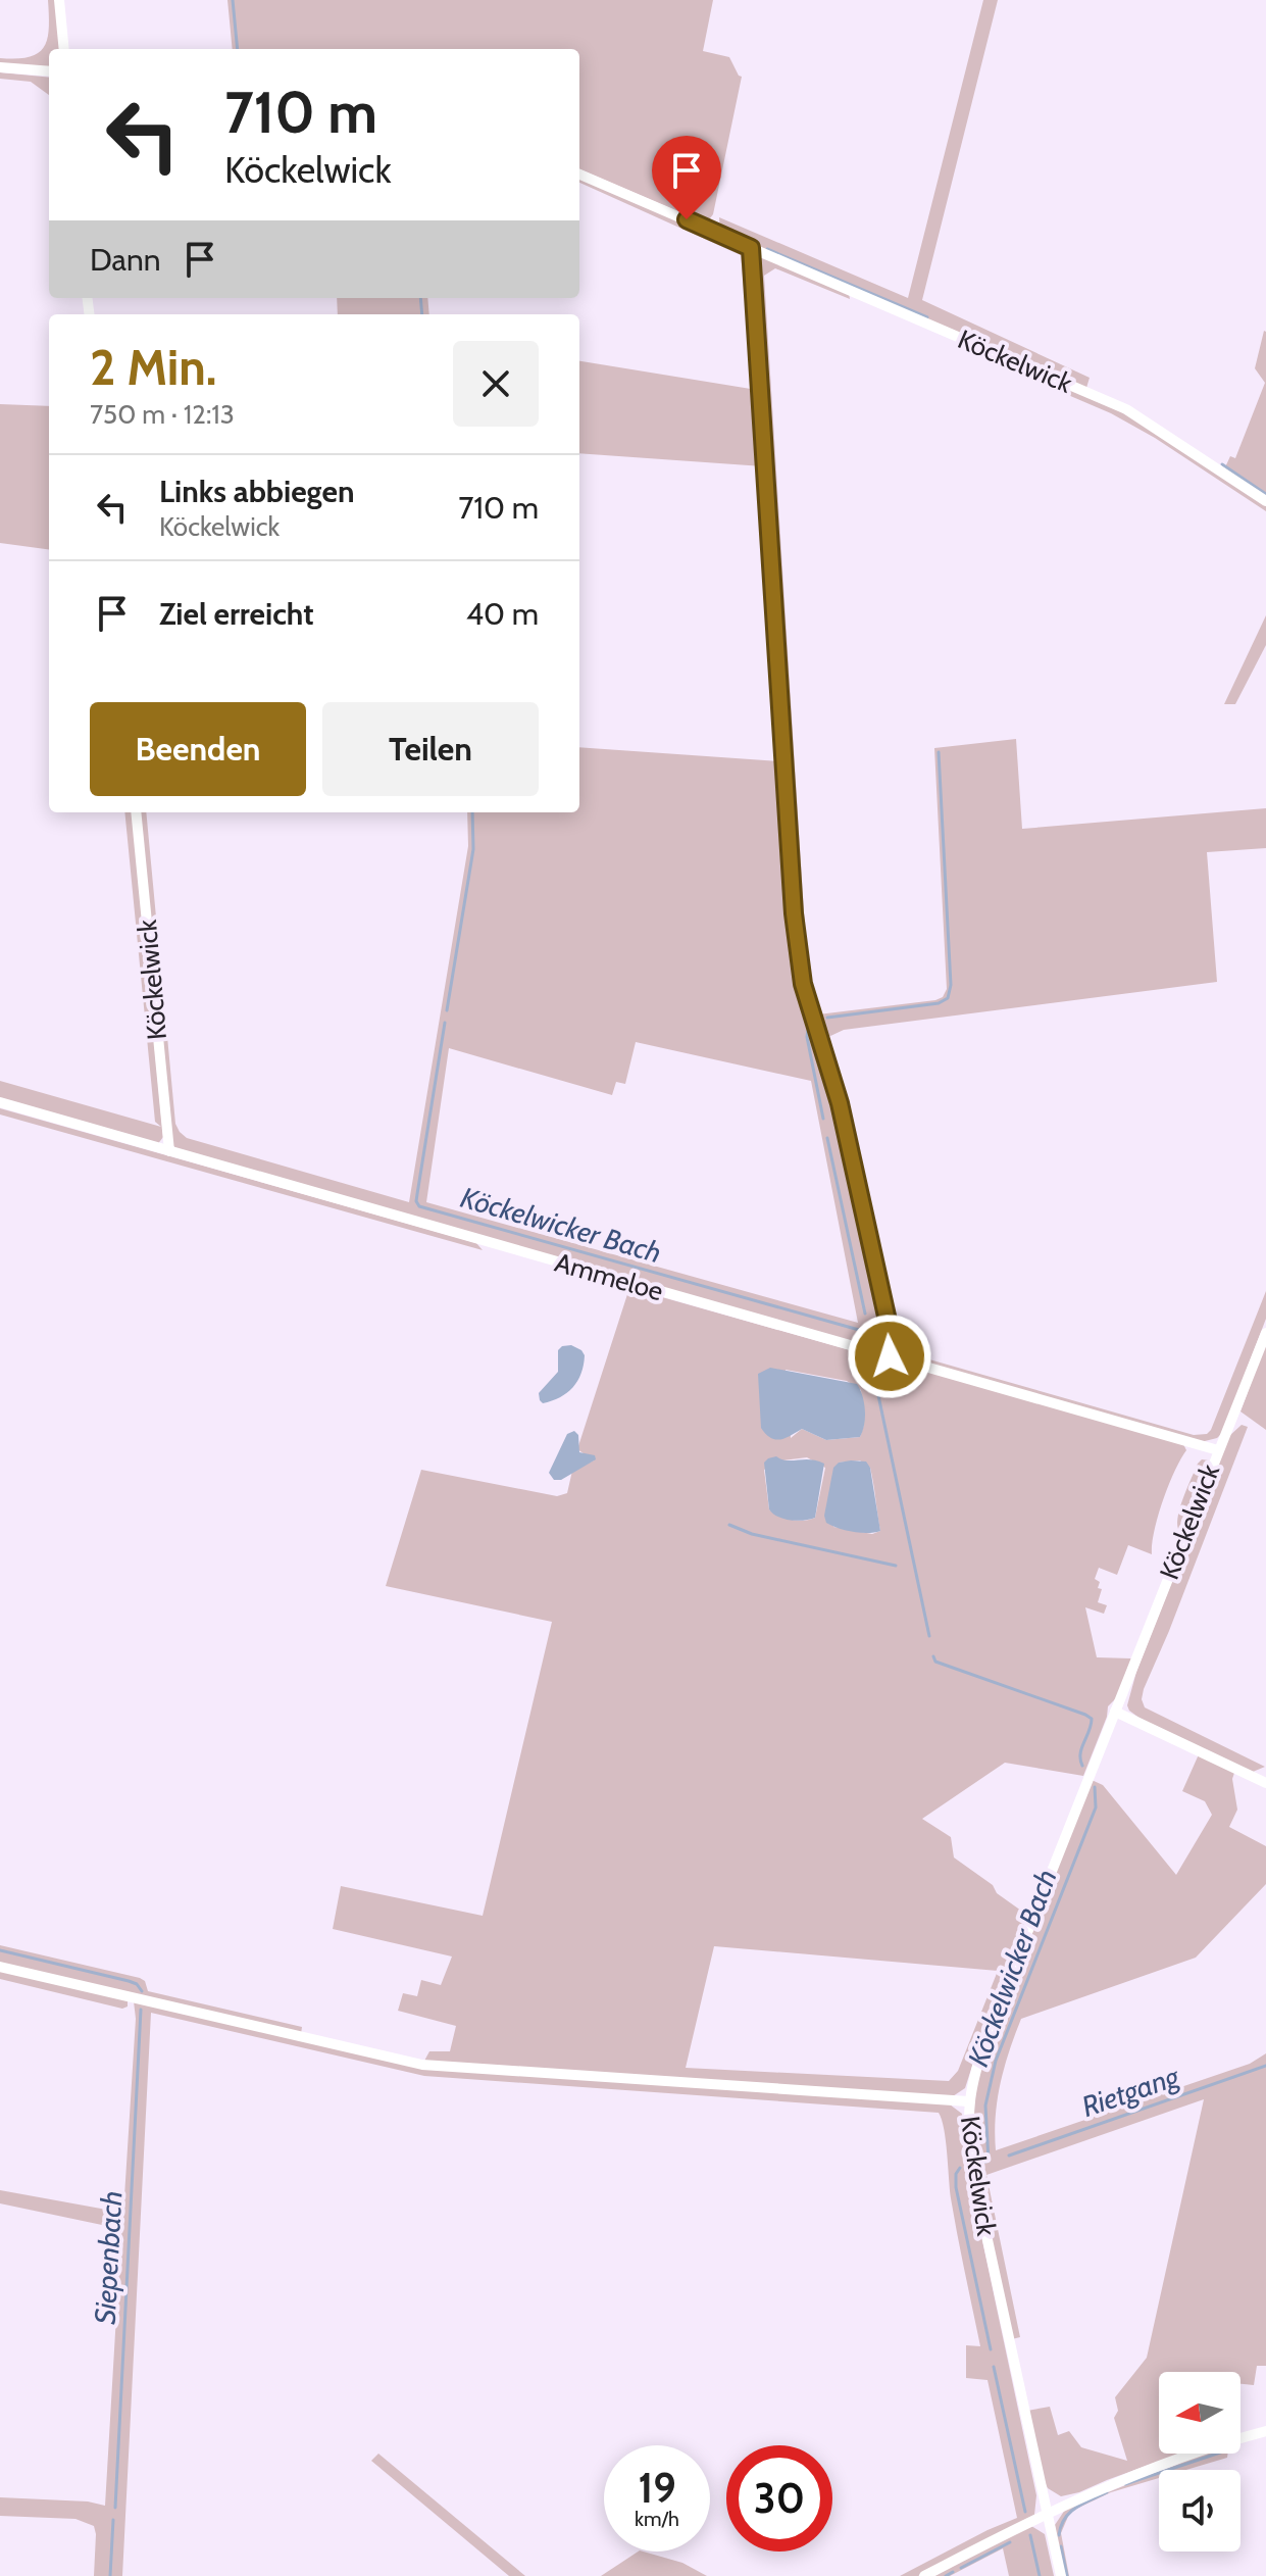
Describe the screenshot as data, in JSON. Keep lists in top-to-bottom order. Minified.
{"streets":{"street":["Köckelwick","Ammeloe"]},"crossings":[["Köckelwick","Ammeloe"]],"water":["Köckelwicker Bach","Rietgang","Siepenbach"],"north":"left","page":{"turn":["710 m","Köckelwick"],"then":"Dann","heading":["2 Min.","750 m · 12:13"],"list":[{"name":"Links abbiegen","note":"Köckelwick","value":"710 m"},{"name":"Ziel erreicht","value":"40 m"}],"buttons":["Beenden","Teilen"],"speed":"19 km/h","limit":"30"}}
